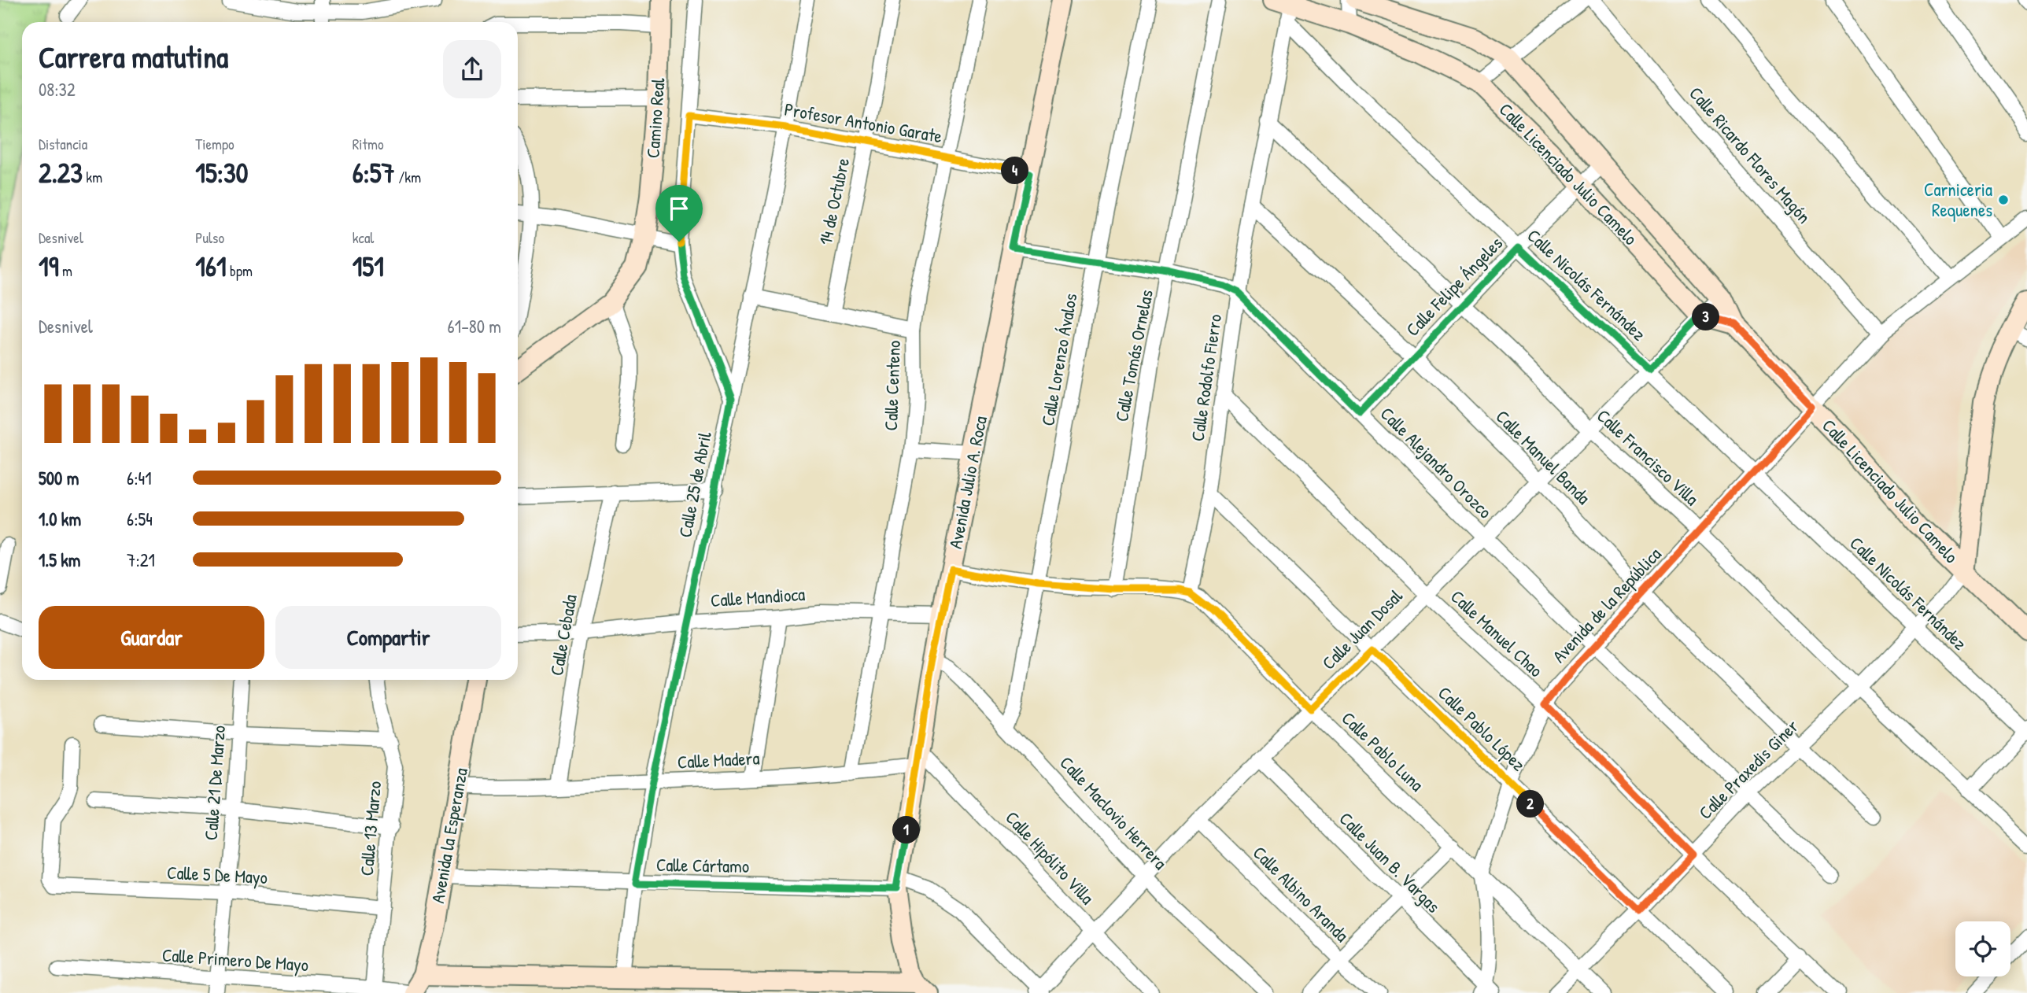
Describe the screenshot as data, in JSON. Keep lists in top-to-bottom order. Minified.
{"streets":{"street":["Camino Real","Profesor Antonio Garate","Calle Ricardo Flores Magón","Calle Licenciado Julio Camelo","14 de Octubre","Calle Nicolás Fernández","Calle Felipe Ángeles","Calle Tomás Ornelas","Calle Lorenzo Ávalos","Calle Rodolfo Fierro","Calle Centeno","Calle Manuel Banda","Calle Francisco Villa","Calle Alejandro Orozco","Avenida Julio A. Roca","Calle 25 de Abril","Calle Mandioca","Avenida de la República","Calle Juan Dosal","Calle Manuel Chao","Calle Cebada","Calle Pablo López","Calle Pablo Luna","Calle Madera","Calle Praxedis Giner","Calle 21 De Marzo","Calle Maclovio Herrera","Calle 13 Marzo","Avenida la Esperanza","Calle Hipólito Villa","Calle Juan B. Vargas","Calle Cártamo","Calle 5 De Mayo","Calle Albino Aranda","Calle Primero De Mayo"]},"crossings":[["Camino Real","Profesor Antonio Garate"],["Camino Real","Calle 25 de Abril"],["Profesor Antonio Garate","14 de Octubre"],["Profesor Antonio Garate","Calle Centeno"],["Profesor Antonio Garate","Avenida Julio A. Roca"],["Profesor Antonio Garate","Calle 25 de Abril"],["Calle Ricardo Flores Magón","Avenida de la República"],["Calle Licenciado Julio Camelo","Calle Nicolás Fernández"],["Calle Licenciado Julio Camelo","Calle Felipe Ángeles"],["Calle Licenciado Julio Camelo","Calle Rodolfo Fierro"],["Calle Licenciado Julio Camelo","Avenida de la República"],["Calle Licenciado Julio Camelo","Calle Juan Dosal"],["Calle Licenciado Julio Camelo","Calle Praxedis Giner"],["Calle Nicolás Fernández","Calle Felipe Ángeles"],["Calle Nicolás Fernández","Calle Rodolfo Fierro"],["Calle Nicolás Fernández","Avenida de la República"],["Calle Nicolás Fernández","Calle Juan Dosal"],["Calle Nicolás Fernández","Calle Praxedis Giner"],["Calle Felipe Ángeles","Calle Manuel Banda"],["Calle Felipe Ángeles","Calle Francisco Villa"],["Calle Felipe Ángeles","Calle Alejandro Orozco"],["Calle Tomás Ornelas","Calle Alejandro Orozco"],["Calle Lorenzo Ávalos","Calle Alejandro Orozco"],["Calle Lorenzo Ávalos","Calle Maclovio Herrera"],["Calle Rodolfo Fierro","Calle Manuel Banda"],["Calle Rodolfo Fierro","Calle Francisco Villa"],["Calle Rodolfo Fierro","Calle Alejandro Orozco"],["Calle Rodolfo Fierro","Calle Manuel Chao"],["Calle Rodolfo Fierro","Calle Pablo López"],["Calle Rodolfo Fierro","Calle Pablo Luna"],["Calle Centeno","Calle Mandioca"],["Calle Centeno","Calle Madera"],["Calle Manuel Banda","Avenida de la República"],["Calle Manuel Banda","Calle Juan Dosal"],["Calle Manuel Banda","Calle Praxedis Giner"],["Calle Francisco Villa","Avenida de la República"],["Calle Francisco Villa","Calle Juan Dosal"],["Calle Francisco Villa","Calle Praxedis Giner"],["Calle Alejandro Orozco","Avenida Julio A. Roca"],["Calle Alejandro Orozco","Avenida de la República"],["Calle Alejandro Orozco","Calle Juan Dosal"],["Calle Alejandro Orozco","Calle Praxedis Giner"],["Avenida Julio A. Roca","Calle Mandioca"],["Avenida Julio A. Roca","Calle Madera"],["Avenida Julio A. Roca","Calle Maclovio Herrera"],["Avenida Julio A. Roca","Calle Hipólito Villa"],["Avenida Julio A. Roca","Calle Cártamo"],["Calle 25 de Abril","Calle Mandioca"],["Calle 25 de Abril","Calle Madera"],["Calle 25 de Abril","Calle Cártamo"],["Calle Mandioca","Calle Cebada"],["Avenida de la República","Calle Manuel Chao"],["Avenida de la República","Calle Pablo López"],["Avenida de la República","Calle Pablo Luna"],["Avenida de la República","Calle Juan B. Vargas"],["Calle Juan Dosal","Calle Manuel Chao"],["Calle Juan Dosal","Calle Pablo López"],["Calle Juan Dosal","Calle Pablo Luna"],["Calle Juan Dosal","Calle Maclovio Herrera"],["Calle Juan Dosal","Calle Hipólito Villa"],["Calle Juan Dosal","Calle Juan B. Vargas"],["Calle Juan Dosal","Calle Cártamo"],["Calle Juan Dosal","Calle Albino Aranda"],["Calle Manuel Chao","Calle Praxedis Giner"],["Calle Cebada","Calle Madera"],["Calle Pablo López","Calle Praxedis Giner"],["Calle Pablo Luna","Calle Praxedis Giner"],["Calle Madera","Avenida la Esperanza"],["Calle Madera","Calle Hipólito Villa"],["Calle 21 De Marzo","Calle 5 De Mayo"],["Calle 21 De Marzo","Calle Primero De Mayo"],["Calle 13 Marzo","Calle 5 De Mayo"],["Calle 13 Marzo","Calle Primero De Mayo"],["Avenida la Esperanza","Calle Cártamo"],["Avenida la Esperanza","Calle Primero De Mayo"]],"places":["Carniceria Requenes"],"page":{"heading":["Carrera matutina","08:32"],"stats":[["Distancia","2.23 km"],["Tiempo","15:30"],["Ritmo","6:57 /km"],["Desnivel","19 m"],["Pulso","161 bpm"],["kcal","151"]],"pins":["4","3","2","1"],"chart":["Desnivel","61–80 m"],"list":[{"name":"500 m","note":"6:41"},{"name":"1.0 km","note":"6:54"},{"name":"1.5 km","note":"7:21"}],"buttons":["Guardar","Compartir"]}}
